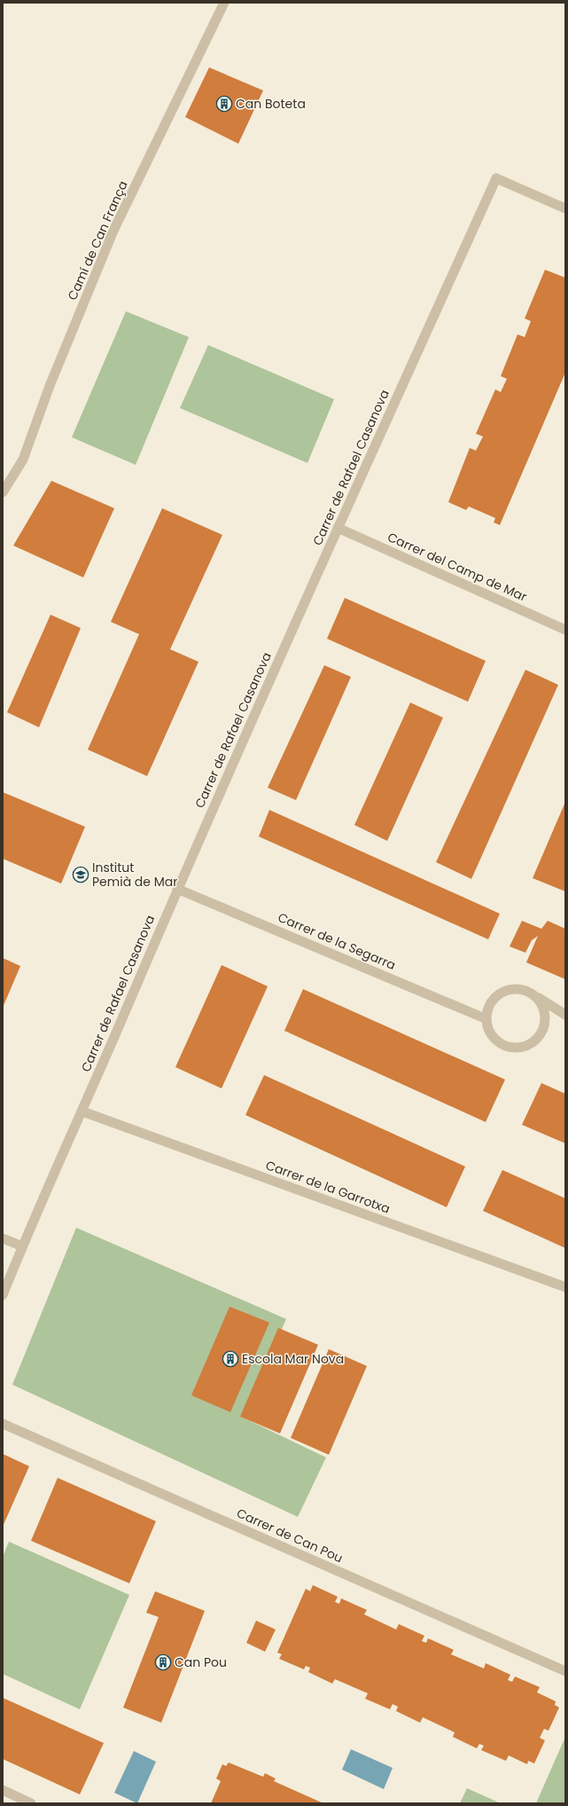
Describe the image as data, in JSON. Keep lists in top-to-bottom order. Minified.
{"streets":{"street":["Camí de Can França","Carrer de Rafael Casanova","Carrer del Camp de Mar","Carrer de la Segarra","Carrer de la Garrotxa","Carrer de Can Pou"]},"crossings":[["Carrer de Rafael Casanova","Carrer del Camp de Mar"],["Carrer de Rafael Casanova","Carrer de la Segarra"],["Carrer de Rafael Casanova","Carrer de la Garrotxa"]],"places":{"building":["Can Boteta","Escola Mar Nova","Can Pou"],"school or university":["Institut Pemià de Mar"]}}
